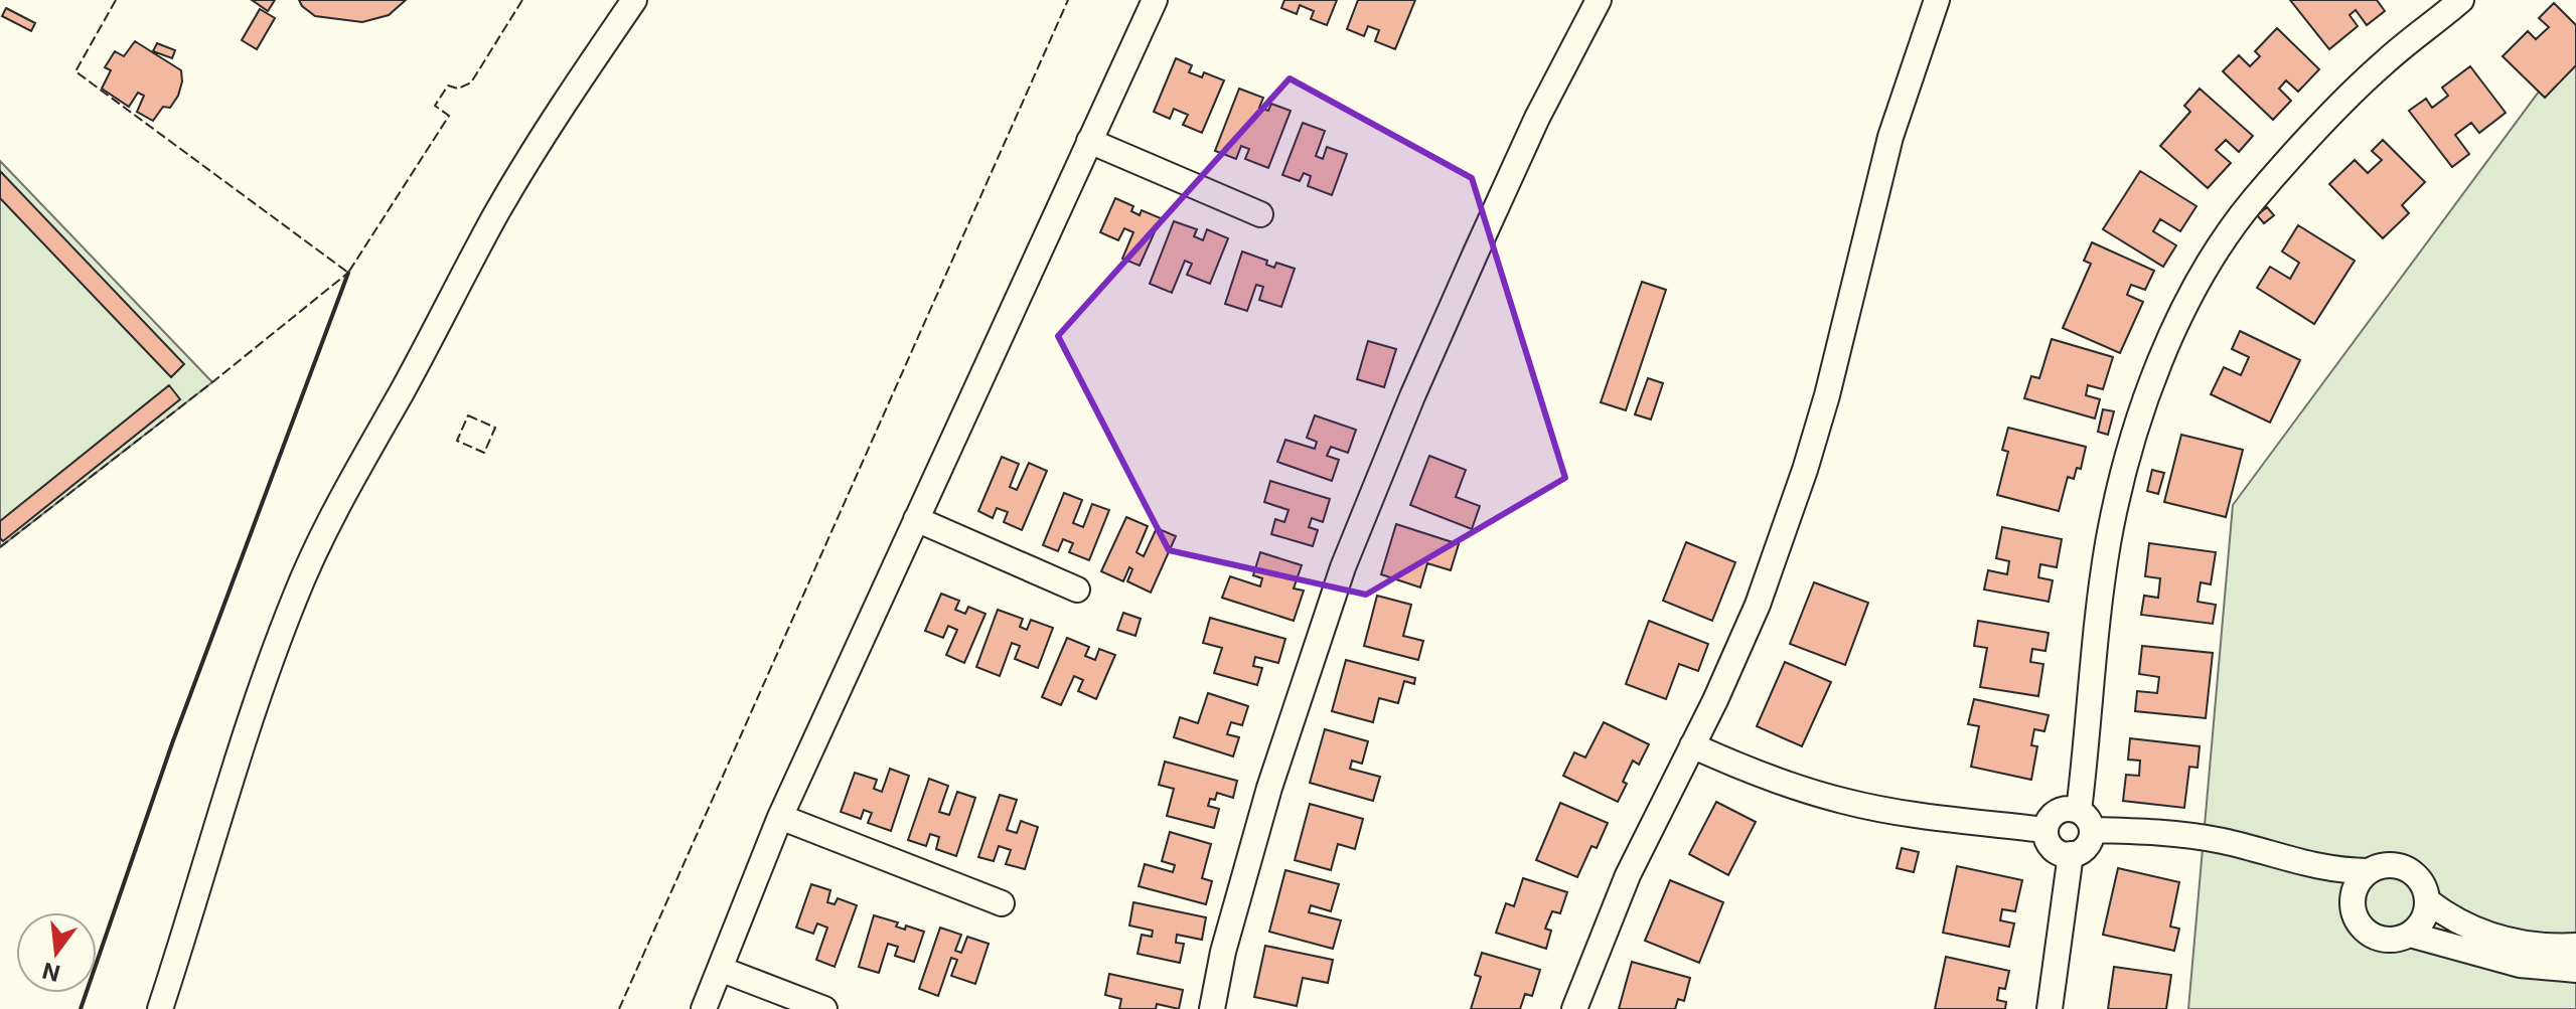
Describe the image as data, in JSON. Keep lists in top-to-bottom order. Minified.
{"north":"bottom"}
